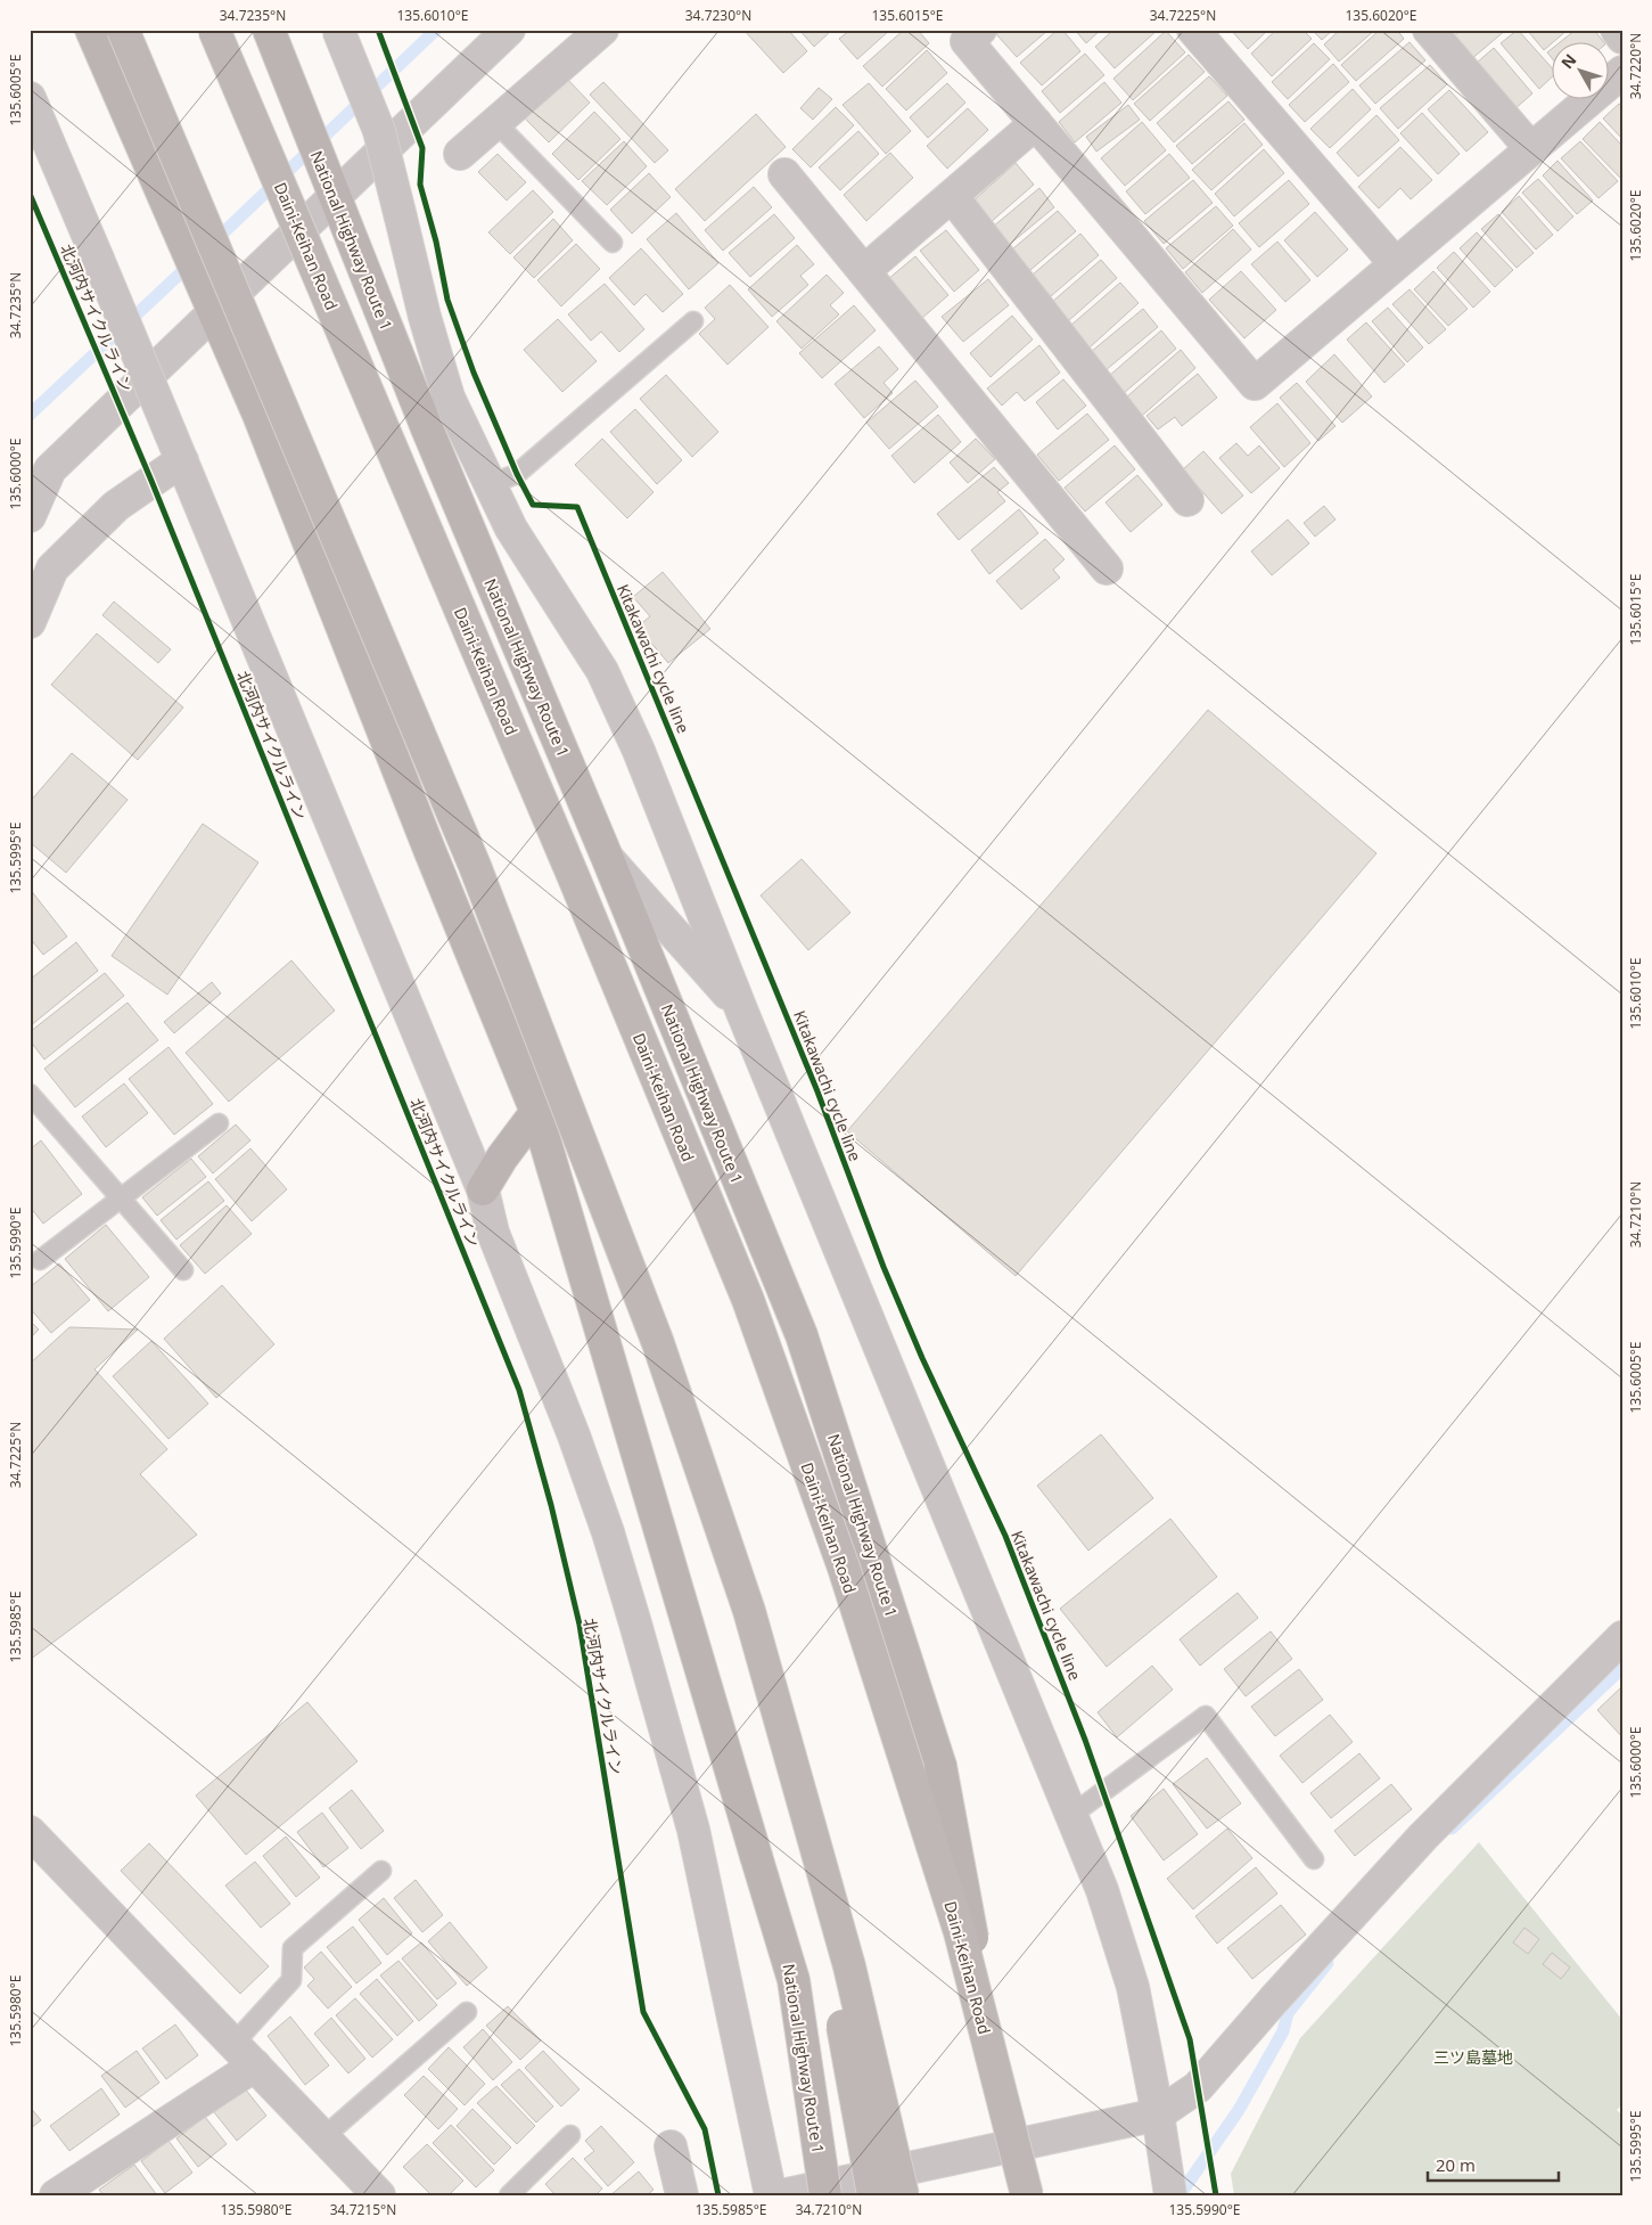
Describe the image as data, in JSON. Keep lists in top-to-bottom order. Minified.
{"streets":{"highway":["National Highway Route 1","Daini-Keihan Road"],"cycle path":["北河内サイクルライン","Kitakawachi cycle line"]},"parks":["三ツ島墓地"],"scale_bar":"20 m","north":"top left","coordinates":["34.7235°N","135.6010°E","34.7230°N","135.6015°E","34.7225°N","135.6020°E","34.7220°N","135.6005°E","135.6000°E","135.5995°E","34.7210°N","135.5990°E","135.5985°E","135.5980°E","34.7215°N"]}
